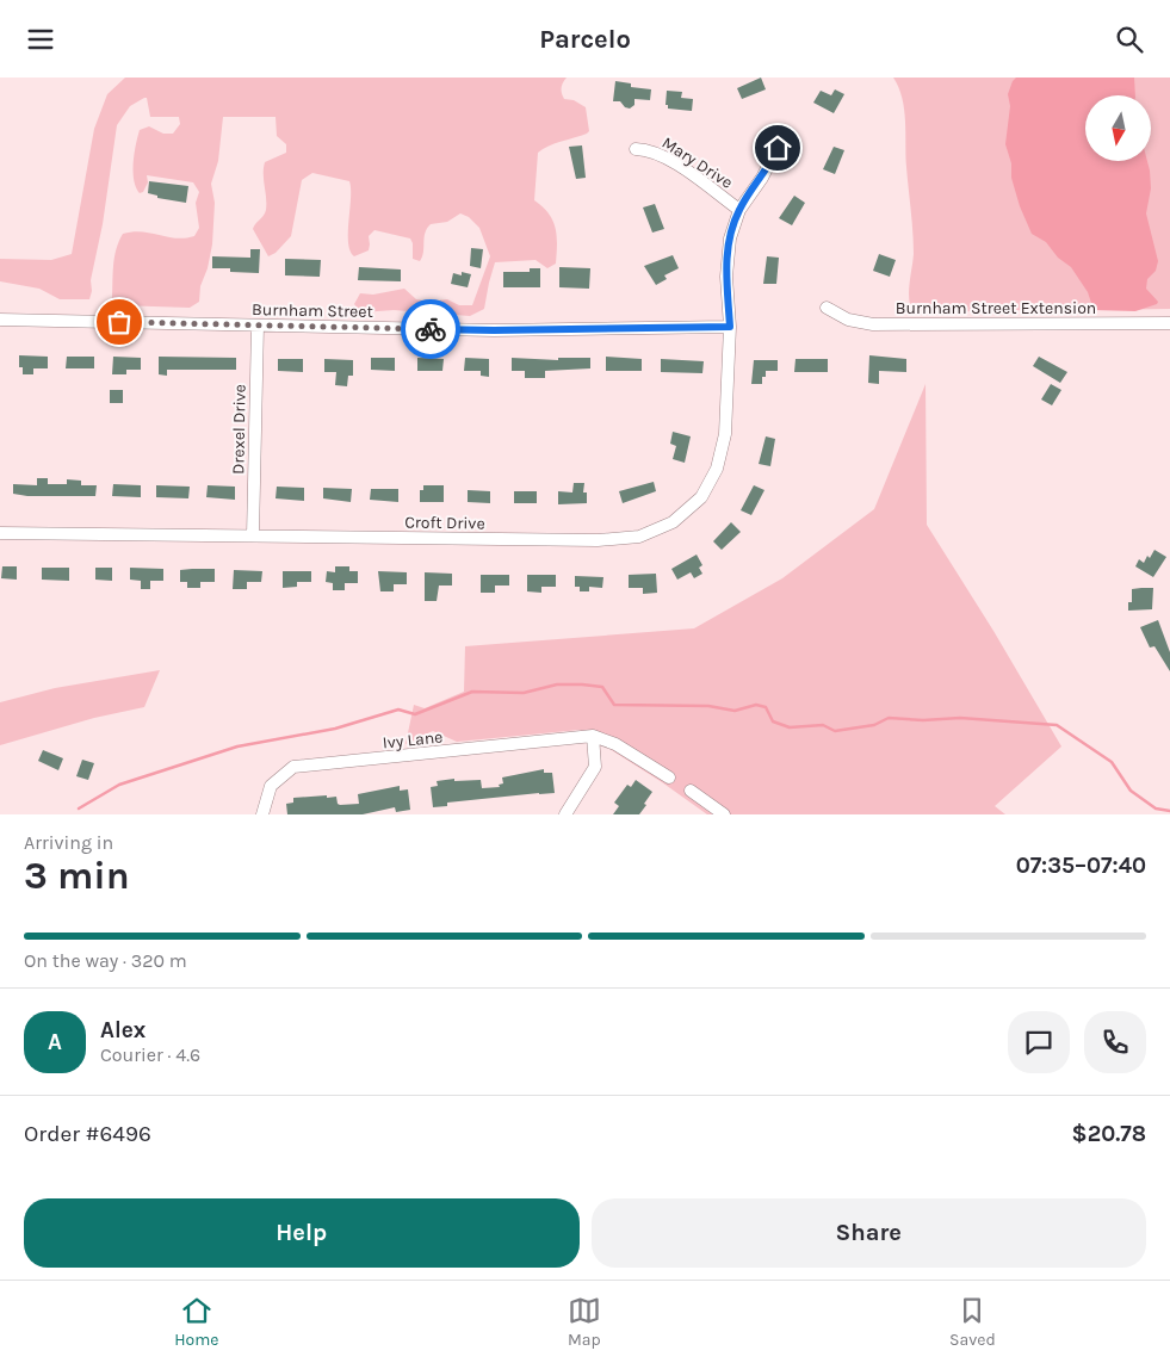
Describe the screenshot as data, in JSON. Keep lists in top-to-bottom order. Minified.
{"streets":{"street":["Mary Drive","Burnham Street Extension","Burnham Street","Drexel Drive","Croft Drive","Ivy Lane"]},"crossings":[["Mary Drive","Croft Drive"],["Burnham Street","Drexel Drive"],["Burnham Street","Croft Drive"],["Drexel Drive","Croft Drive"]],"north":"bottom","page":{"header":"Parcelo","heading":["3 min","Arriving in","07:35–07:40"],"panel":["Alex","Courier · 4.6","Order #6496","$20.78"],"bar":"On the way · 320 m","round":"A","buttons":["Help","Share"],"tabs":["Home","Map","Saved"]}}
